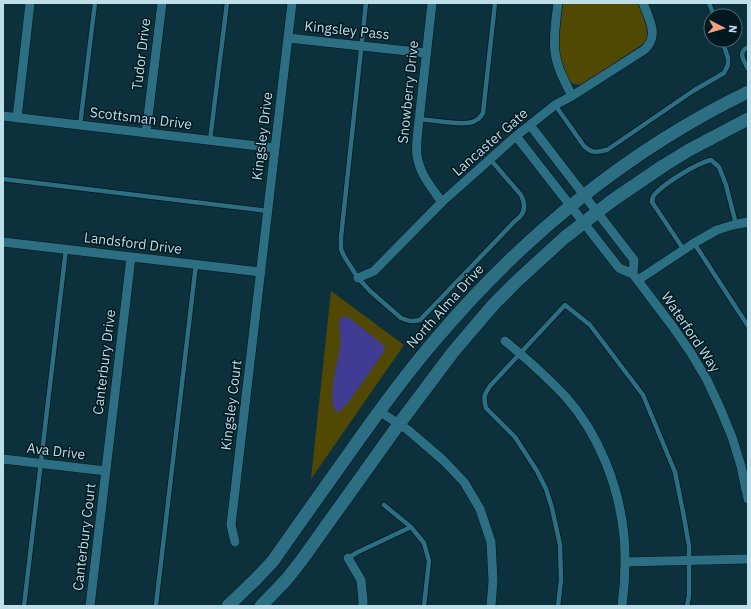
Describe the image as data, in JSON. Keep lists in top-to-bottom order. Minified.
{"streets":{"main road":["North Alma Drive"],"street":["Kingsley Pass","Tudor Drive","Snowberry Drive","Scottsman Drive","Kingsley Drive","Lancaster Gate","Landsford Drive","Waterford Way","Canterbury Drive","Kingsley Court","Ava Drive","Canterbury Court"]},"crossings":[["Kingsley Pass","Snowberry Drive"],["Kingsley Pass","Kingsley Drive"],["Tudor Drive","Scottsman Drive"],["Snowberry Drive","Lancaster Gate"],["Scottsman Drive","Kingsley Drive"],["Kingsley Drive","Landsford Drive"],["Kingsley Drive","Kingsley Court"],["Lancaster Gate","Waterford Way"],["Landsford Drive","Canterbury Drive"],["Landsford Drive","Kingsley Court"],["North Alma Drive","Waterford Way"],["Canterbury Drive","Ava Drive"],["Canterbury Drive","Canterbury Court"],["Ava Drive","Canterbury Court"]],"north":"right"}
